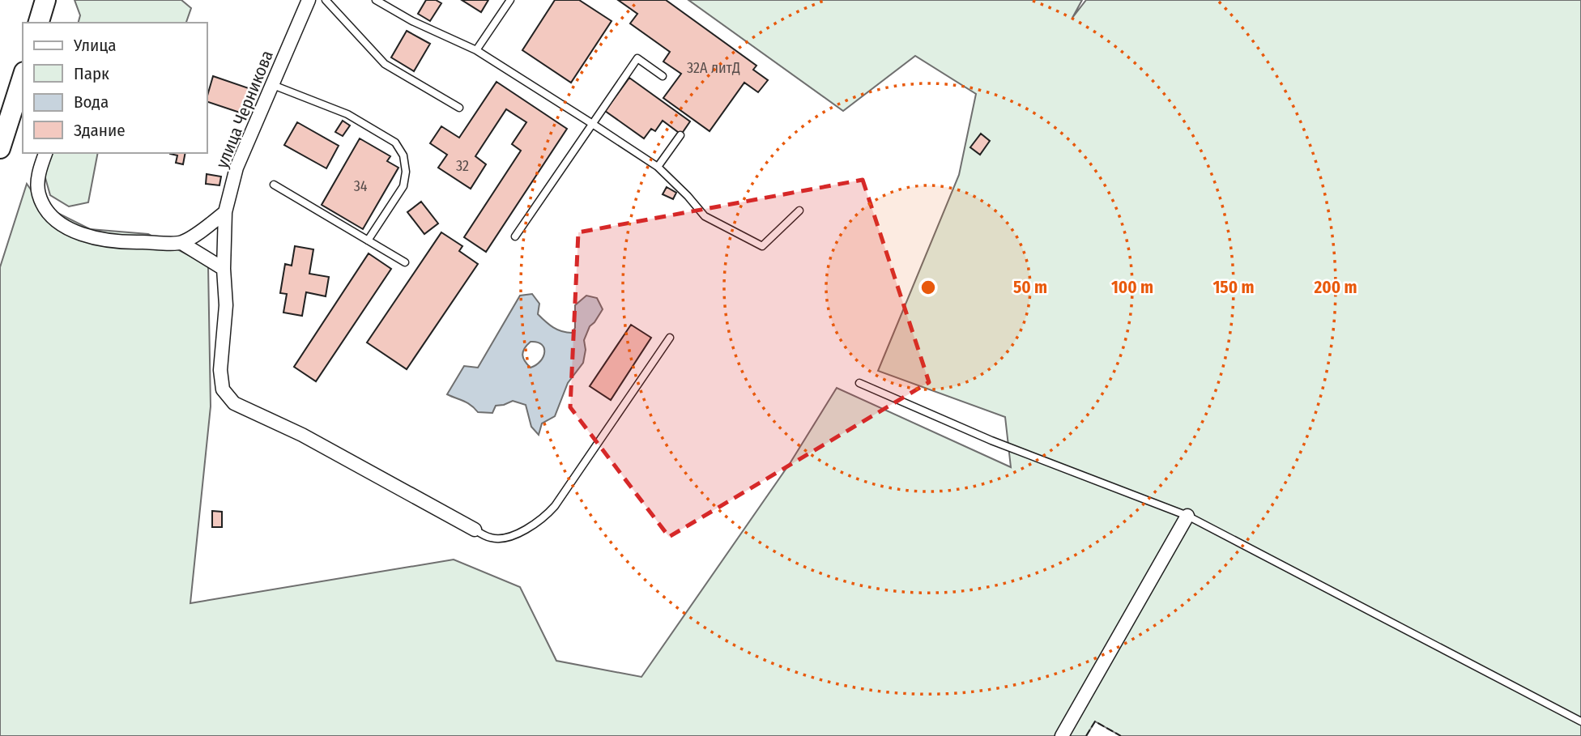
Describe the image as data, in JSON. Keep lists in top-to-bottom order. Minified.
{"streets":{"street":["улица Черникова"]},"house_numbers":["32А литД","32","34"],"legend":["Улица","Парк","Вода","Здание"],"rings":["50 m","100 m","150 m","200 m"]}
